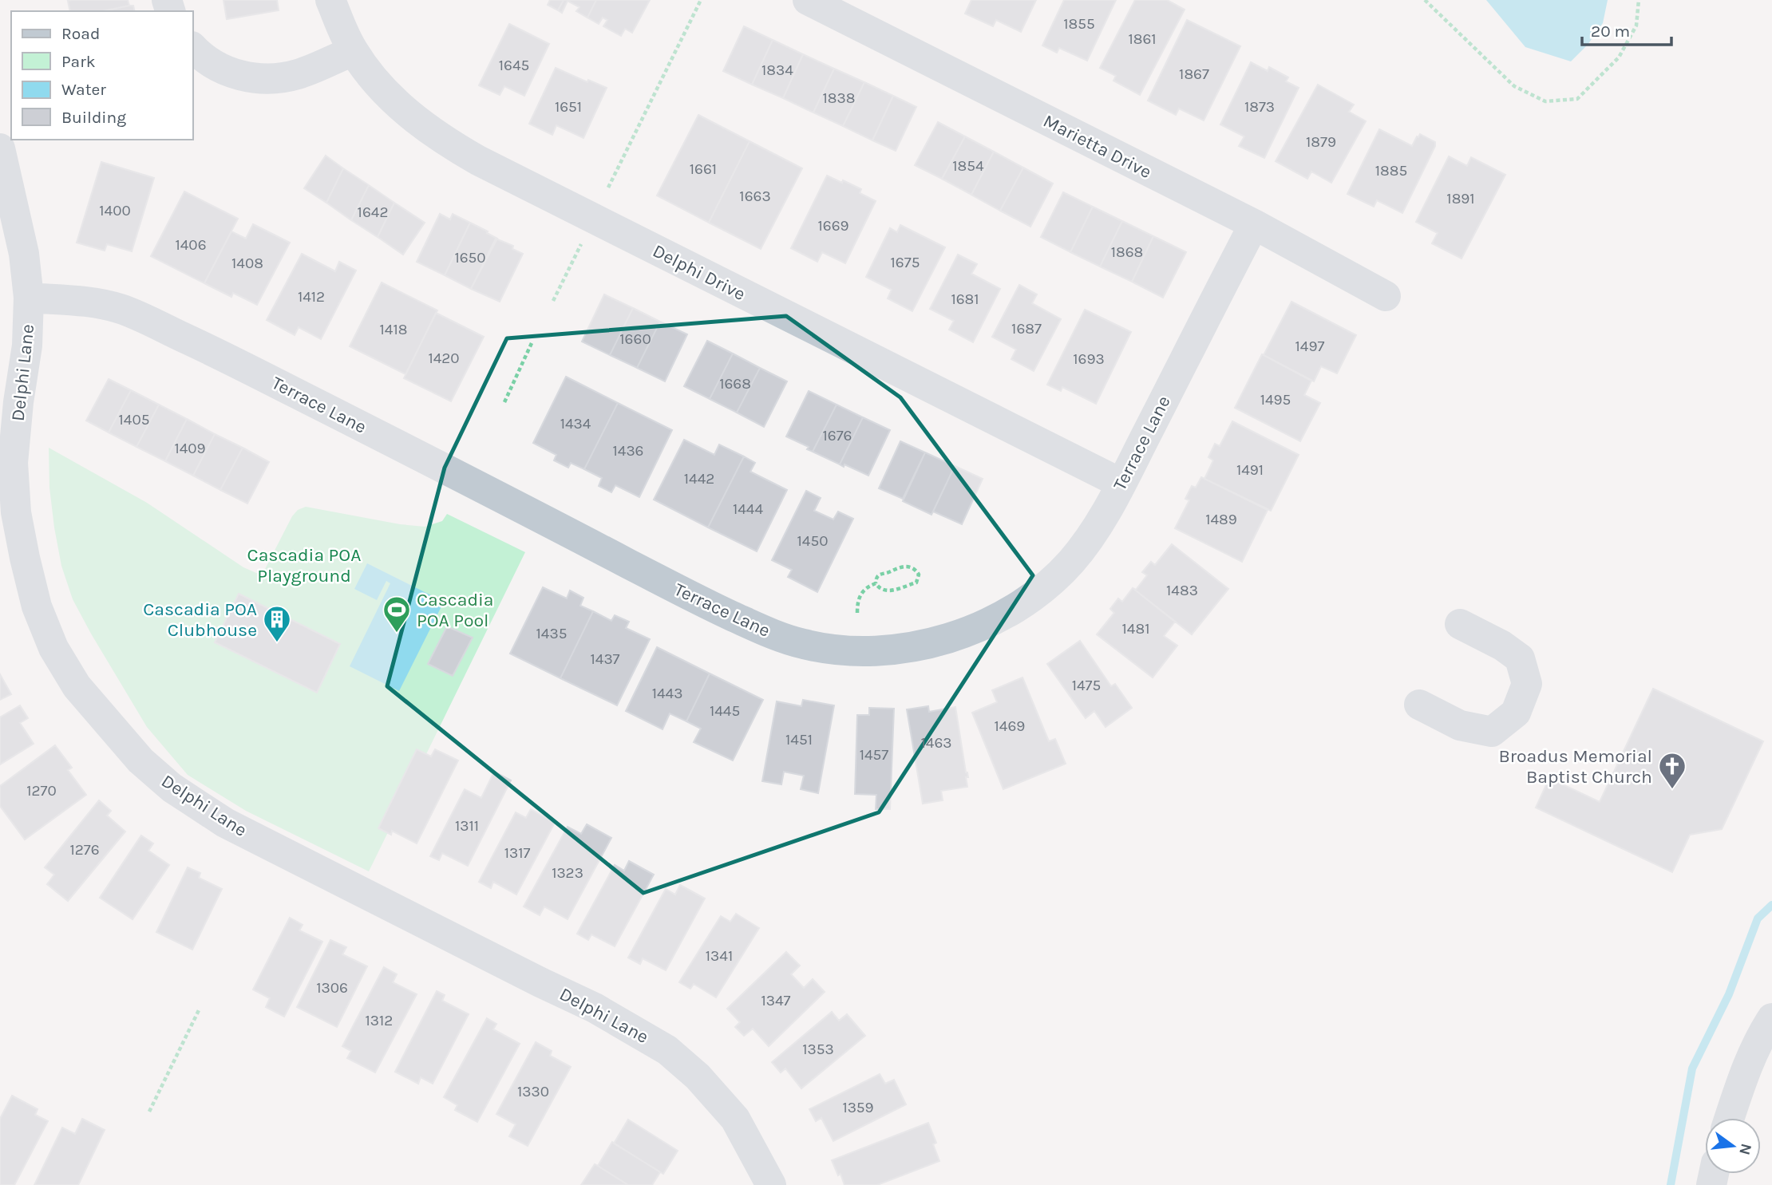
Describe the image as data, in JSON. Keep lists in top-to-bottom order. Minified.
{"streets":{"street":["Marietta Drive","Delphi Drive","Delphi Lane","Terrace Lane"]},"crossings":[["Marietta Drive","Terrace Lane"],["Delphi Drive","Terrace Lane"],["Delphi Lane","Terrace Lane"]],"parks":["Cascadia POA Playground"],"places":{"sports":["Cascadia POA Pool"],"building":["Cascadia POA Clubhouse"],"church":["Broadus Memorial Baptist Church"]},"house_numbers":["1855","1861","1645","1834","1867","1838","1651","1873","1879","1854","1661","1885","1663","1891","1400","1642","1669","1406","1868","1650","1675","1408","1412","1681","1687","1418","1660","1497","1420","1693","1668","1495","1405","1434","1676","1409","1436","1491","1442","1444","1489","1450","1483","1481","1435","1437","1475","1443","1445","1469","1451","1463","1457","1270","1311","1276","1317","1323","1341","1306","1347","1312","1353","1330","1359"],"legend":["Road","Park","Water","Building"],"scale_bar":"20 m","north":"right"}
